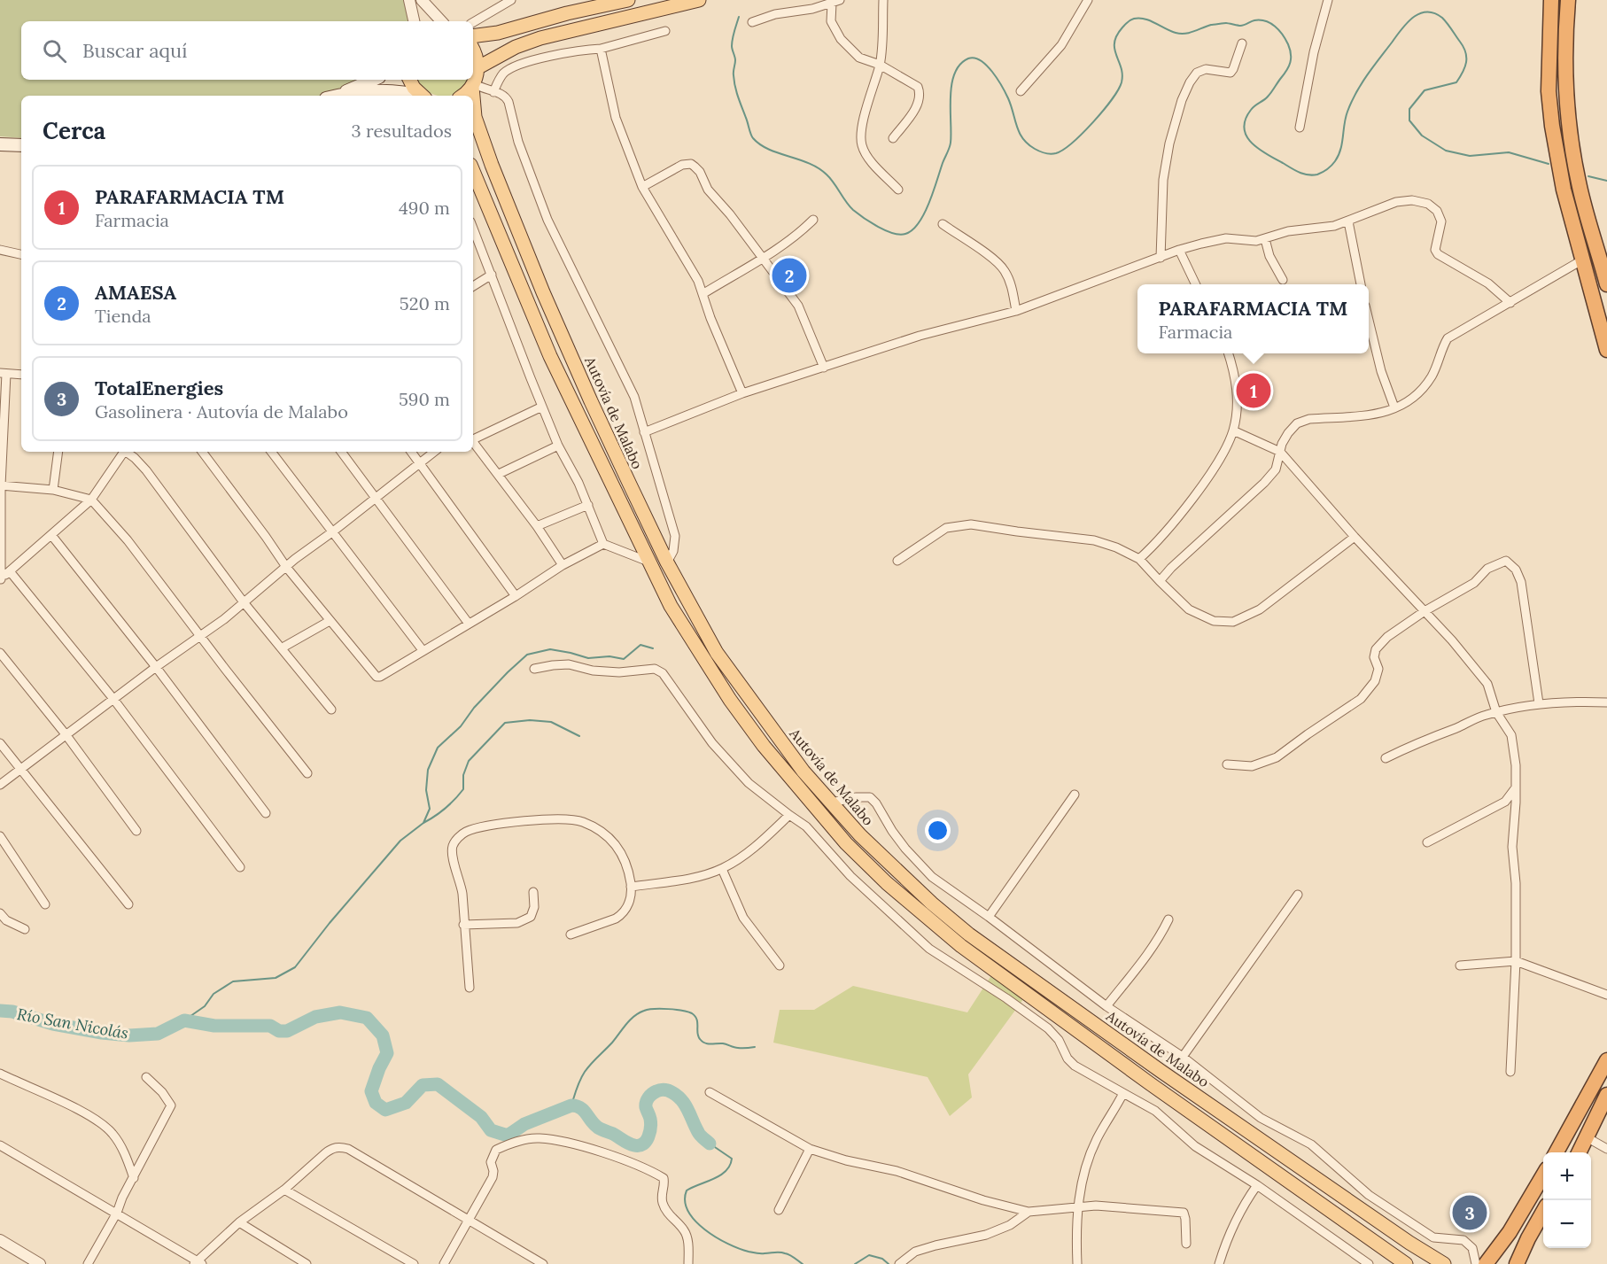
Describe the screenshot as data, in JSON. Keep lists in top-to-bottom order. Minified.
{"streets":{"main road":["Autovía de Malabo"]},"water":["Río San Nicolás"],"page":{"search":"Buscar aquí","heading":["Cerca","3 resultados"],"list":[{"mark":"1","name":"PARAFARMACIA TM","note":"Farmacia","value":"490 m"},{"mark":"2","name":"AMAESA","note":"Tienda","value":"520 m"},{"mark":"3","name":"TotalEnergies","note":"Gasolinera · Autovía de Malabo","value":"590 m"}],"pins":["2","1","3"],"popup":["PARAFARMACIA TM","Farmacia"],"map_buttons":["+","−"]}}
